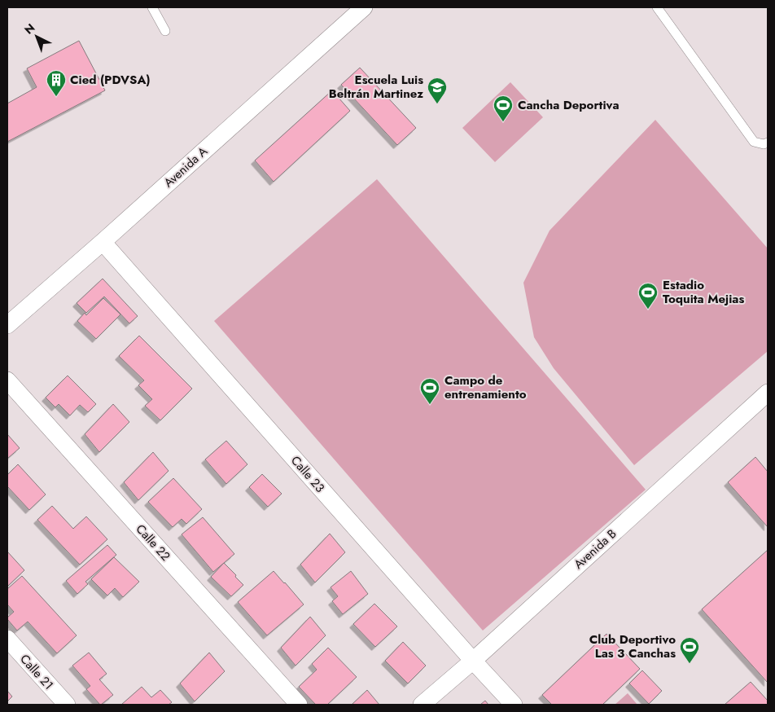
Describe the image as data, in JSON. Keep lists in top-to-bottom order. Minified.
{"streets":{"street":["Avenida A","Calle 23","Calle 22","Avenida B","Calle 21"]},"crossings":[["Avenida A","Calle 23"],["Calle 23","Avenida B"]],"places":{"building":["Cied (PDVSA)"],"school or university":["Escuela Luis Beltrán Martinez"],"sports":["Cancha Deportiva","Estadio Toquita Mejias","Campo de entrenamiento","Club Deportivo Las 3 Canchas"]},"north":"top left"}
